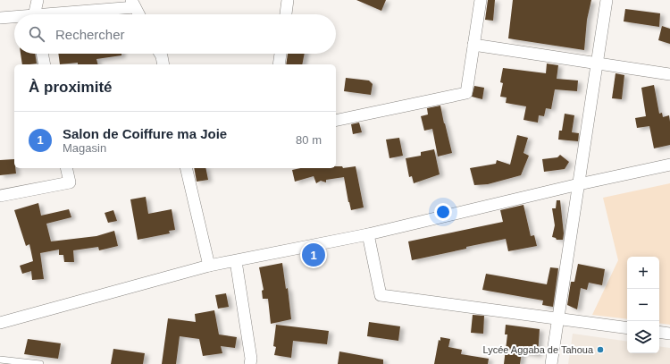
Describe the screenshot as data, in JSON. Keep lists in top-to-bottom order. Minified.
{"places":["Lycée Aggaba de Tahoua"],"page":{"search":"Rechercher","heading":"À proximité","list":[{"mark":"1","name":"Salon de Coiffure ma Joie","note":"Magasin","value":"80 m"}],"pins":"1","map_buttons":["+","−"]}}
